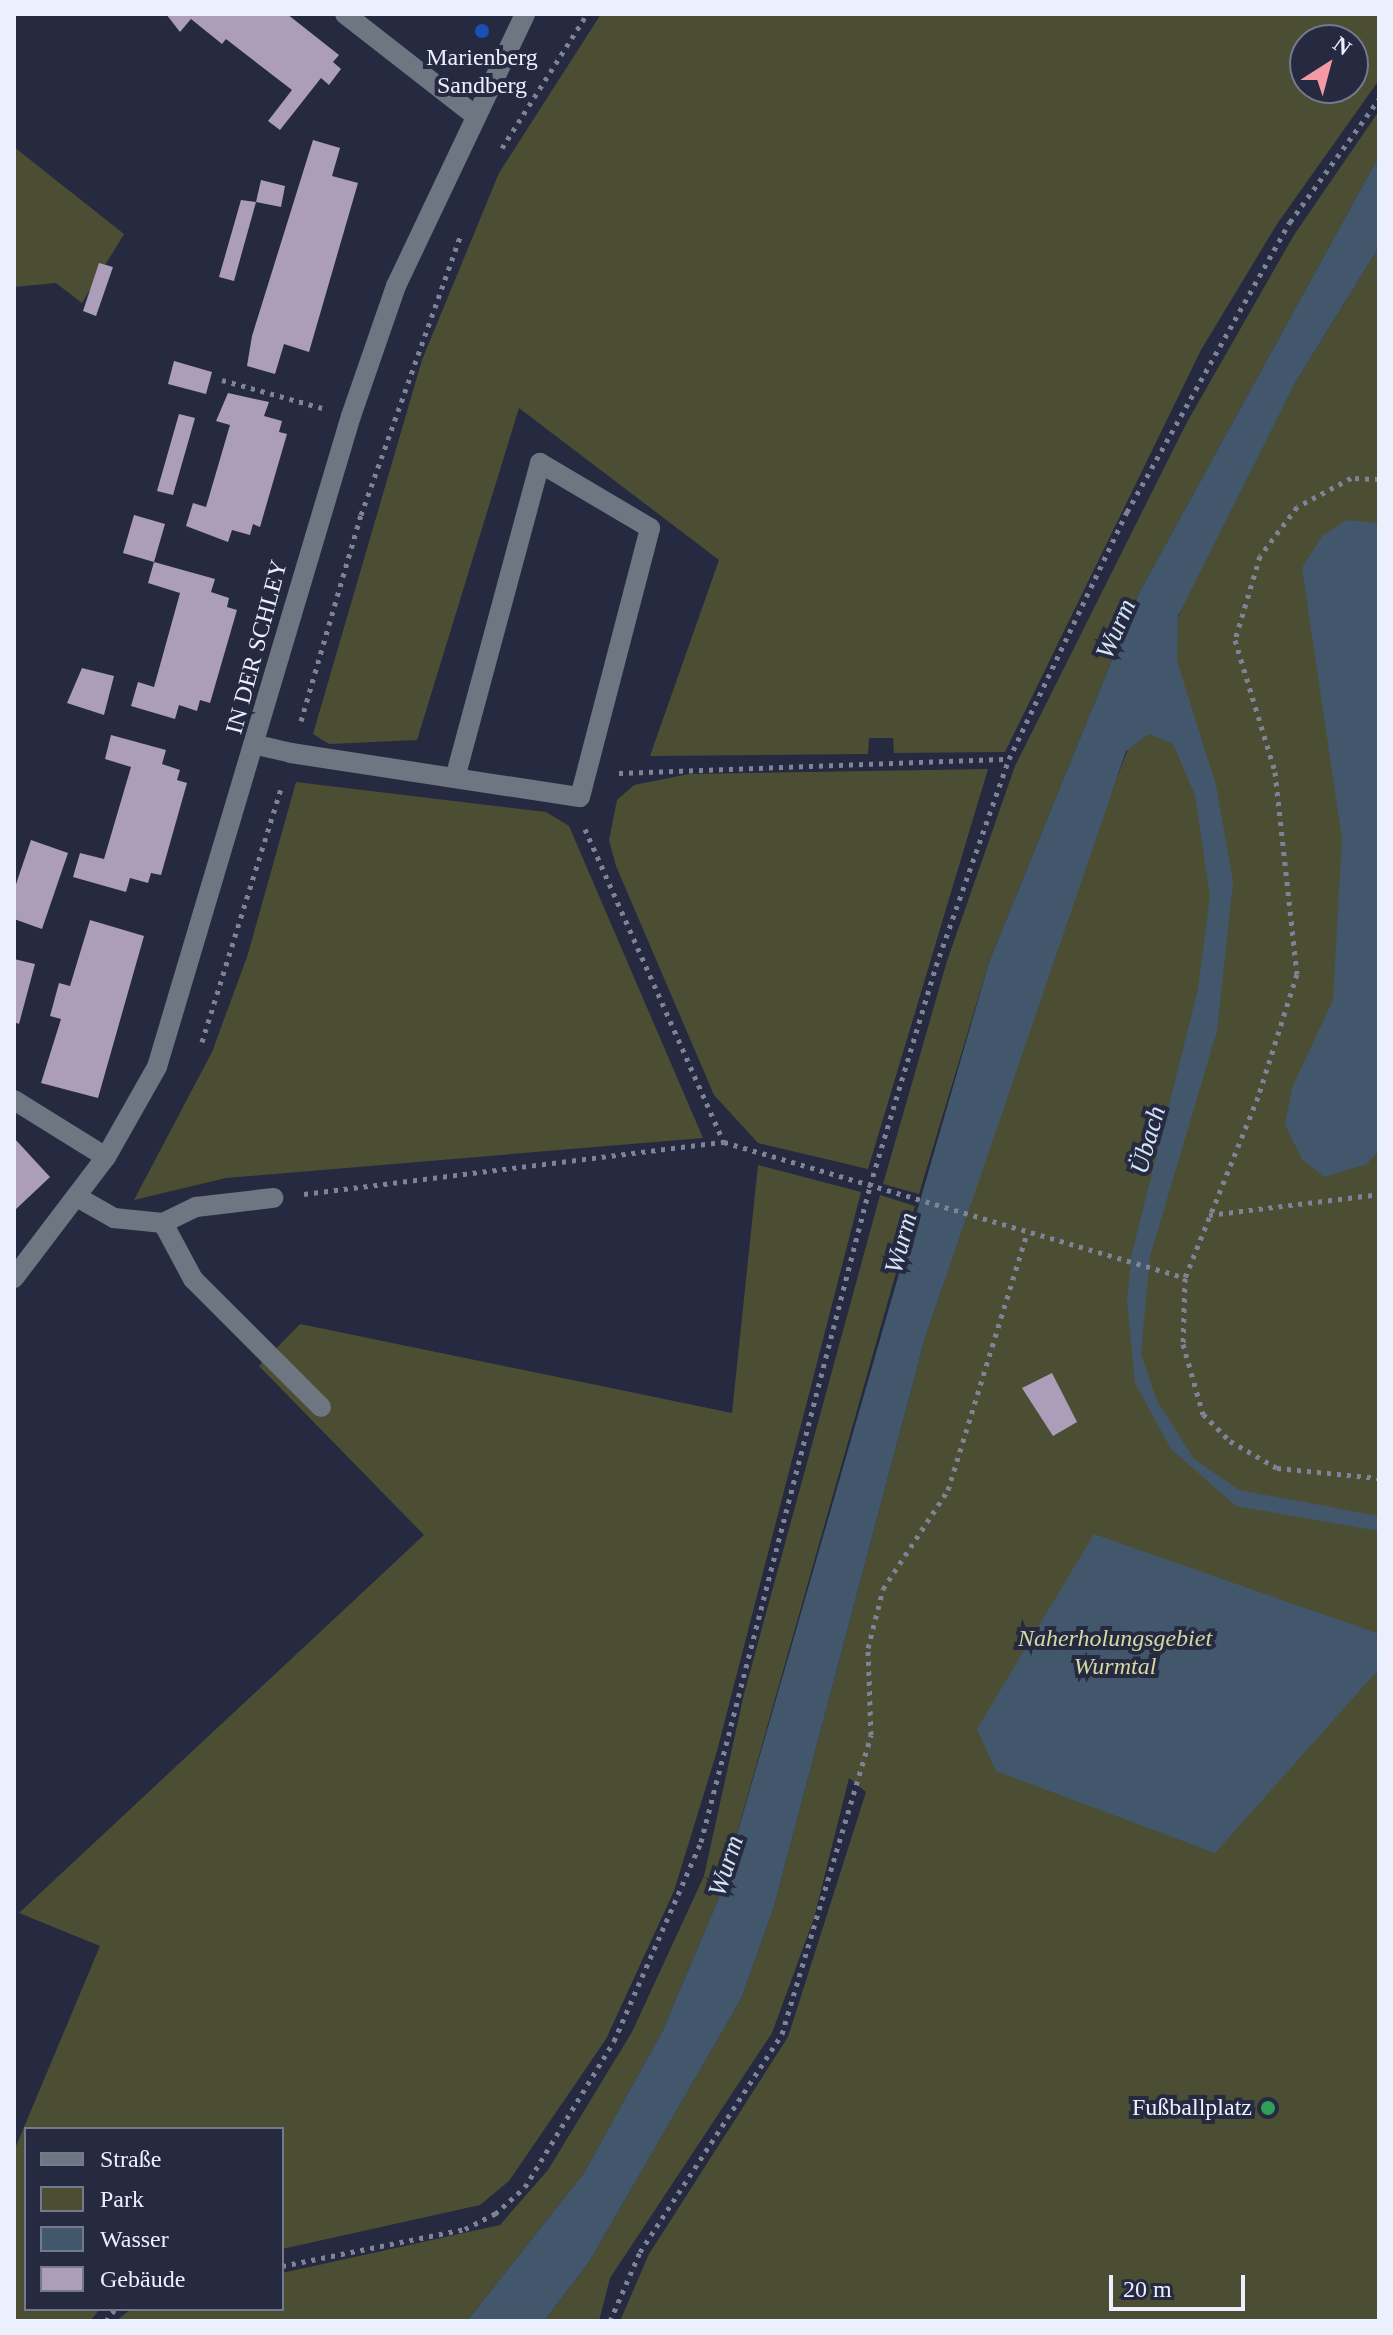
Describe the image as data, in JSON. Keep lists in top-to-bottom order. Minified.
{"streets":{"street":["IN DER SCHLEY"]},"water":["Wurm","Übach"],"parks":["Naherholungsgebiet Wurmtal"],"places":["Marienberg Sandberg","Fußballplatz"],"legend":["Straße","Park","Wasser","Gebäude"],"scale_bar":"20 m","north":"top right"}
